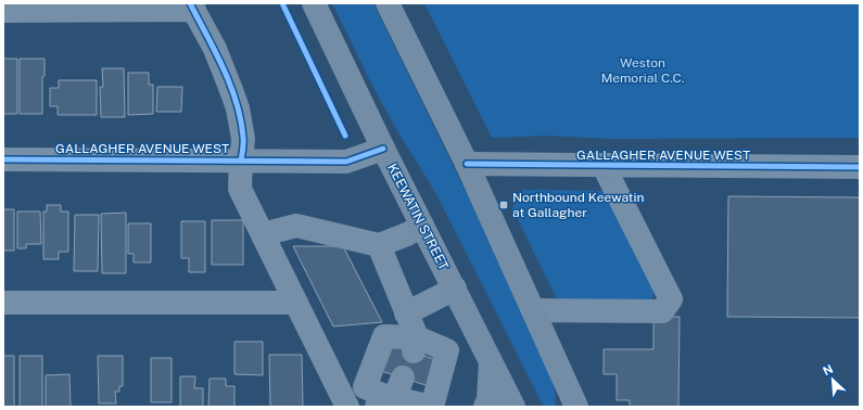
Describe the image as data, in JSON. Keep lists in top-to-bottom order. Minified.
{"streets":{"main road":["KEEWATIN STREET"],"street":["GALLAGHER AVENUE WEST"]},"crossings":[["GALLAGHER AVENUE WEST","KEEWATIN STREET"]],"parks":["Weston Memorial C.C."],"places":{"transit":["Northbound Keewatin at Gallagher"]},"north":"top left"}
